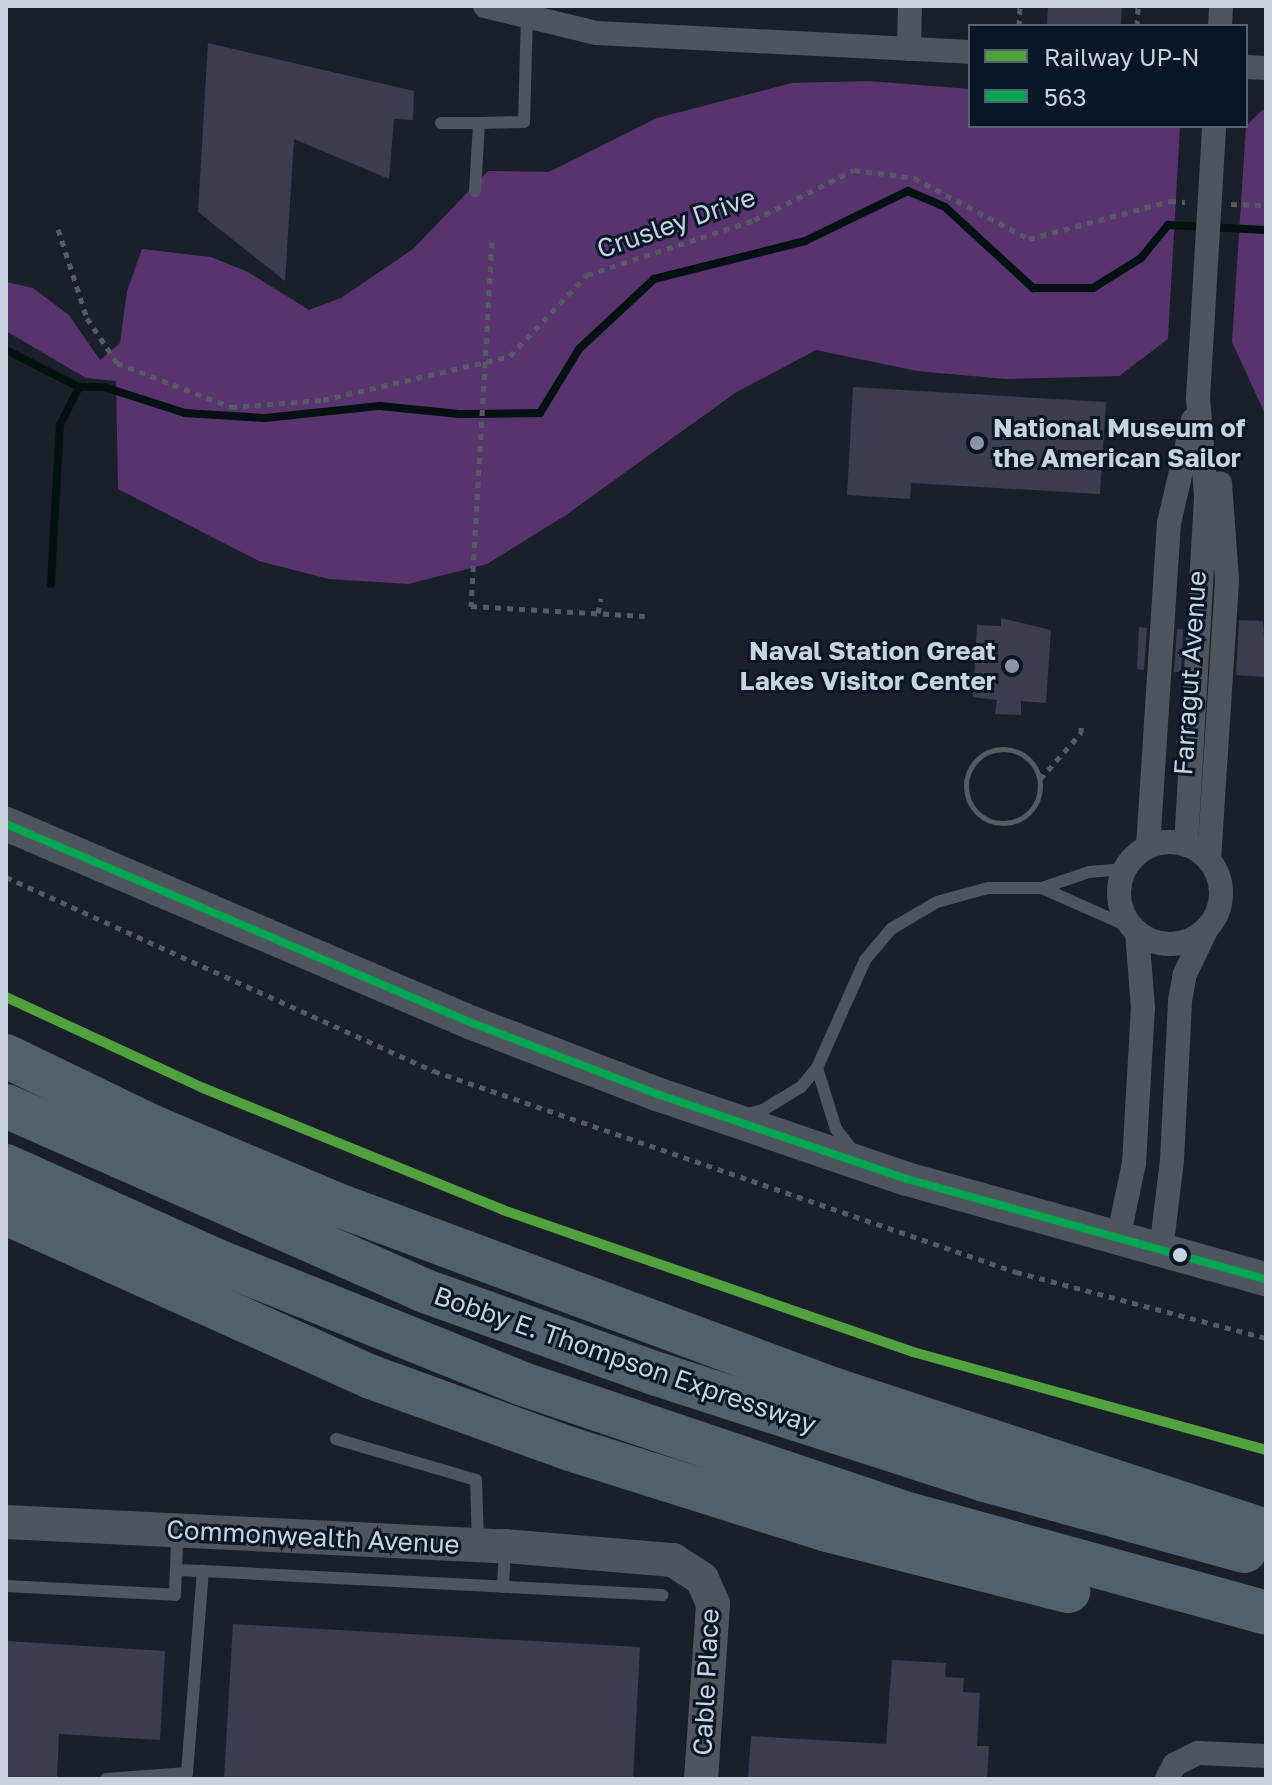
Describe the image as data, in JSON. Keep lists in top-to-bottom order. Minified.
{"streets":{"highway":["Bobby E. Thompson Expressway"],"main road":["Commonwealth Avenue","Cable Place"],"street":["Farragut Avenue"],"path":["Crusley Drive"]},"crossings":[["Commonwealth Avenue","Cable Place"]],"places":["National Museum of the American Sailor","Naval Station Great Lakes Visitor Center"],"lines":["transit line 563","rail line UP-N"],"legend":["Railway UP-N","563"]}
